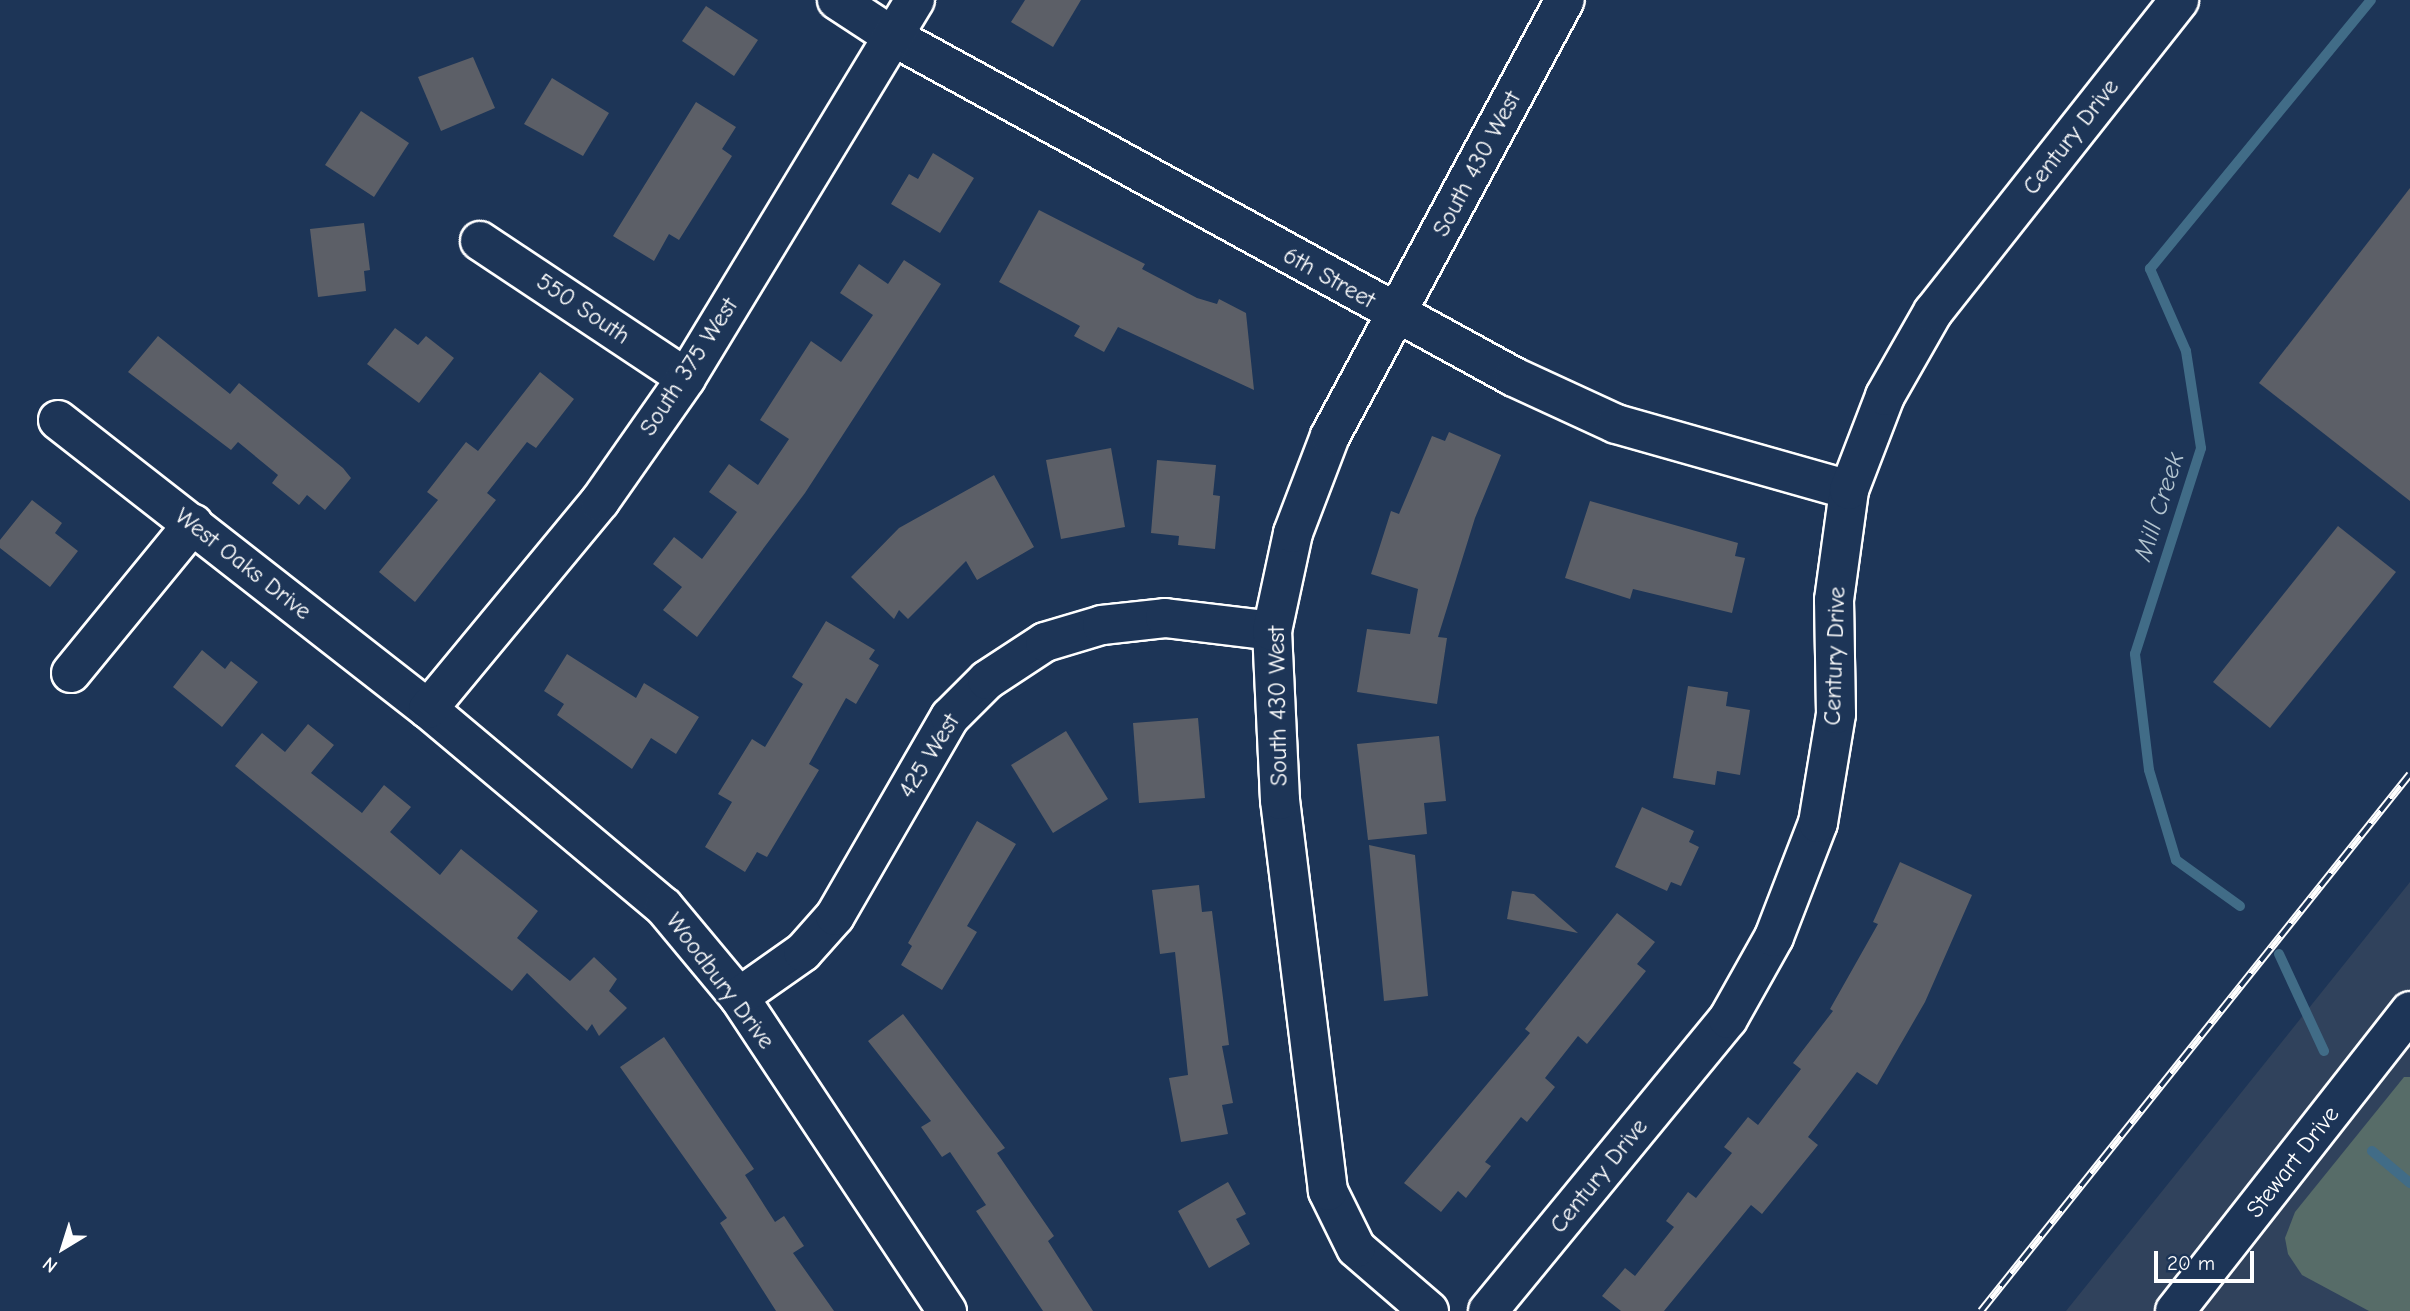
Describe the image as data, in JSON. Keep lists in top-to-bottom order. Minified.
{"streets":{"street":["Century Drive","South 430 West","6th Street","550 South","South 375 West","West Oaks Drive","425 West","Woodbury Drive","Stewart Drive"]},"crossings":[["Century Drive","6th Street"],["South 430 West","6th Street"],["South 430 West","425 West"],["6th Street","South 375 West"],["550 South","South 375 West"],["South 375 West","West Oaks Drive"],["South 375 West","Woodbury Drive"],["West Oaks Drive","Woodbury Drive"],["425 West","Woodbury Drive"]],"water":["Mill Creek"],"scale_bar":"20 m","north":"bottom left"}
